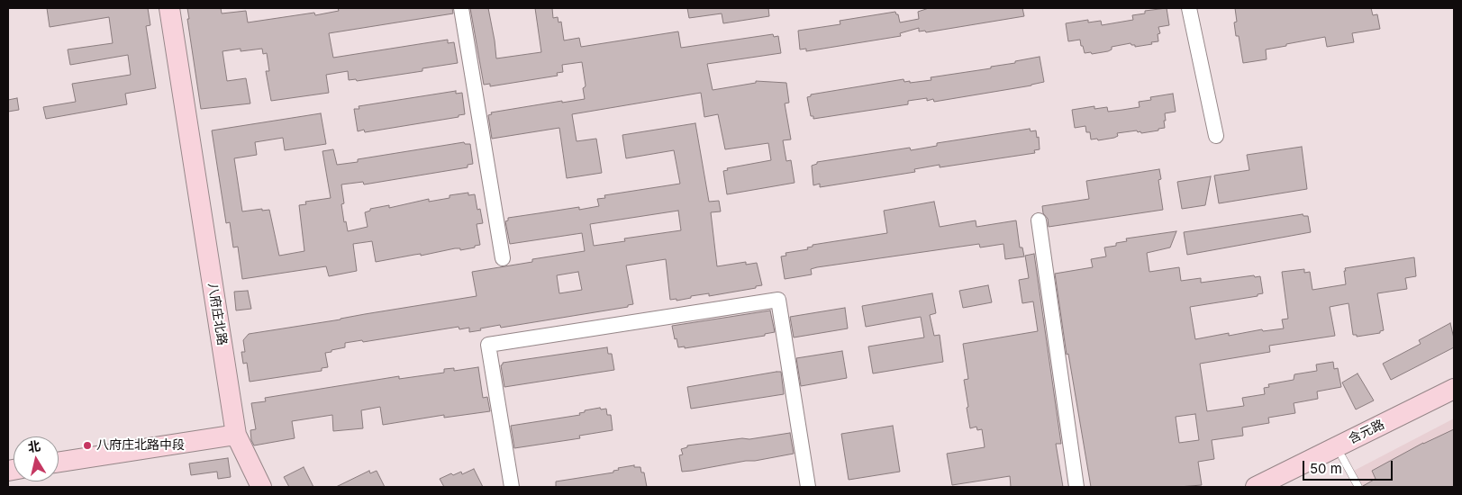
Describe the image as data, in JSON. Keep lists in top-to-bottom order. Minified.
{"streets":{"street":["八府庄北路","含元路"]},"places":["八府庄北路中段"],"scale_bar":"50 m","north":"top"}
